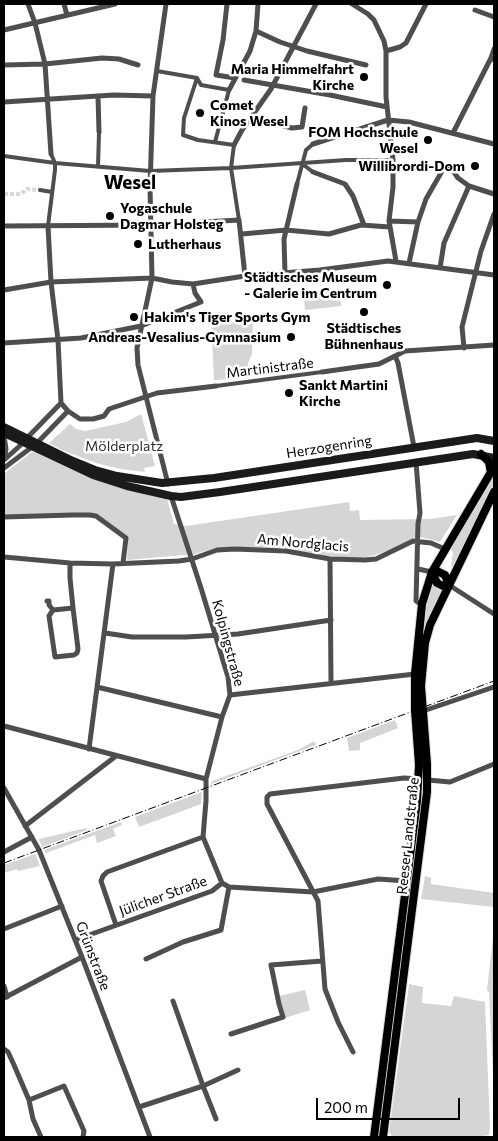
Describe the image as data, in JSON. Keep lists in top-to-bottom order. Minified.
{"streets":{"main road":["Herzogenring","Reeser Landstraße"],"street":["Martinistraße","Am Nordglacis","Kolpingstraße","Jülicher Straße","Grünstraße"]},"crossings":[["Herzogenring","Kolpingstraße"],["Am Nordglacis","Kolpingstraße"],["Kolpingstraße","Jülicher Straße"],["Reeser Landstraße","Jülicher Straße"],["Jülicher Straße","Grünstraße"]],"districts":["Wesel"],"parks":["Mölderplatz"],"places":["Maria Himmelfahrt Kirche","Comet Kinos Wesel","FOM Hochschule Wesel","Willibrordi-Dom","Yogaschule Dagmar Holsteg","Lutherhaus","Städtisches Museum - Galerie im Centrum","Städtisches Bühnenhaus","Hakim's Tiger Sports Gym","Andreas-Vesalius-Gymnasium","Sankt Martini Kirche"],"scale_bar":"200 m"}
